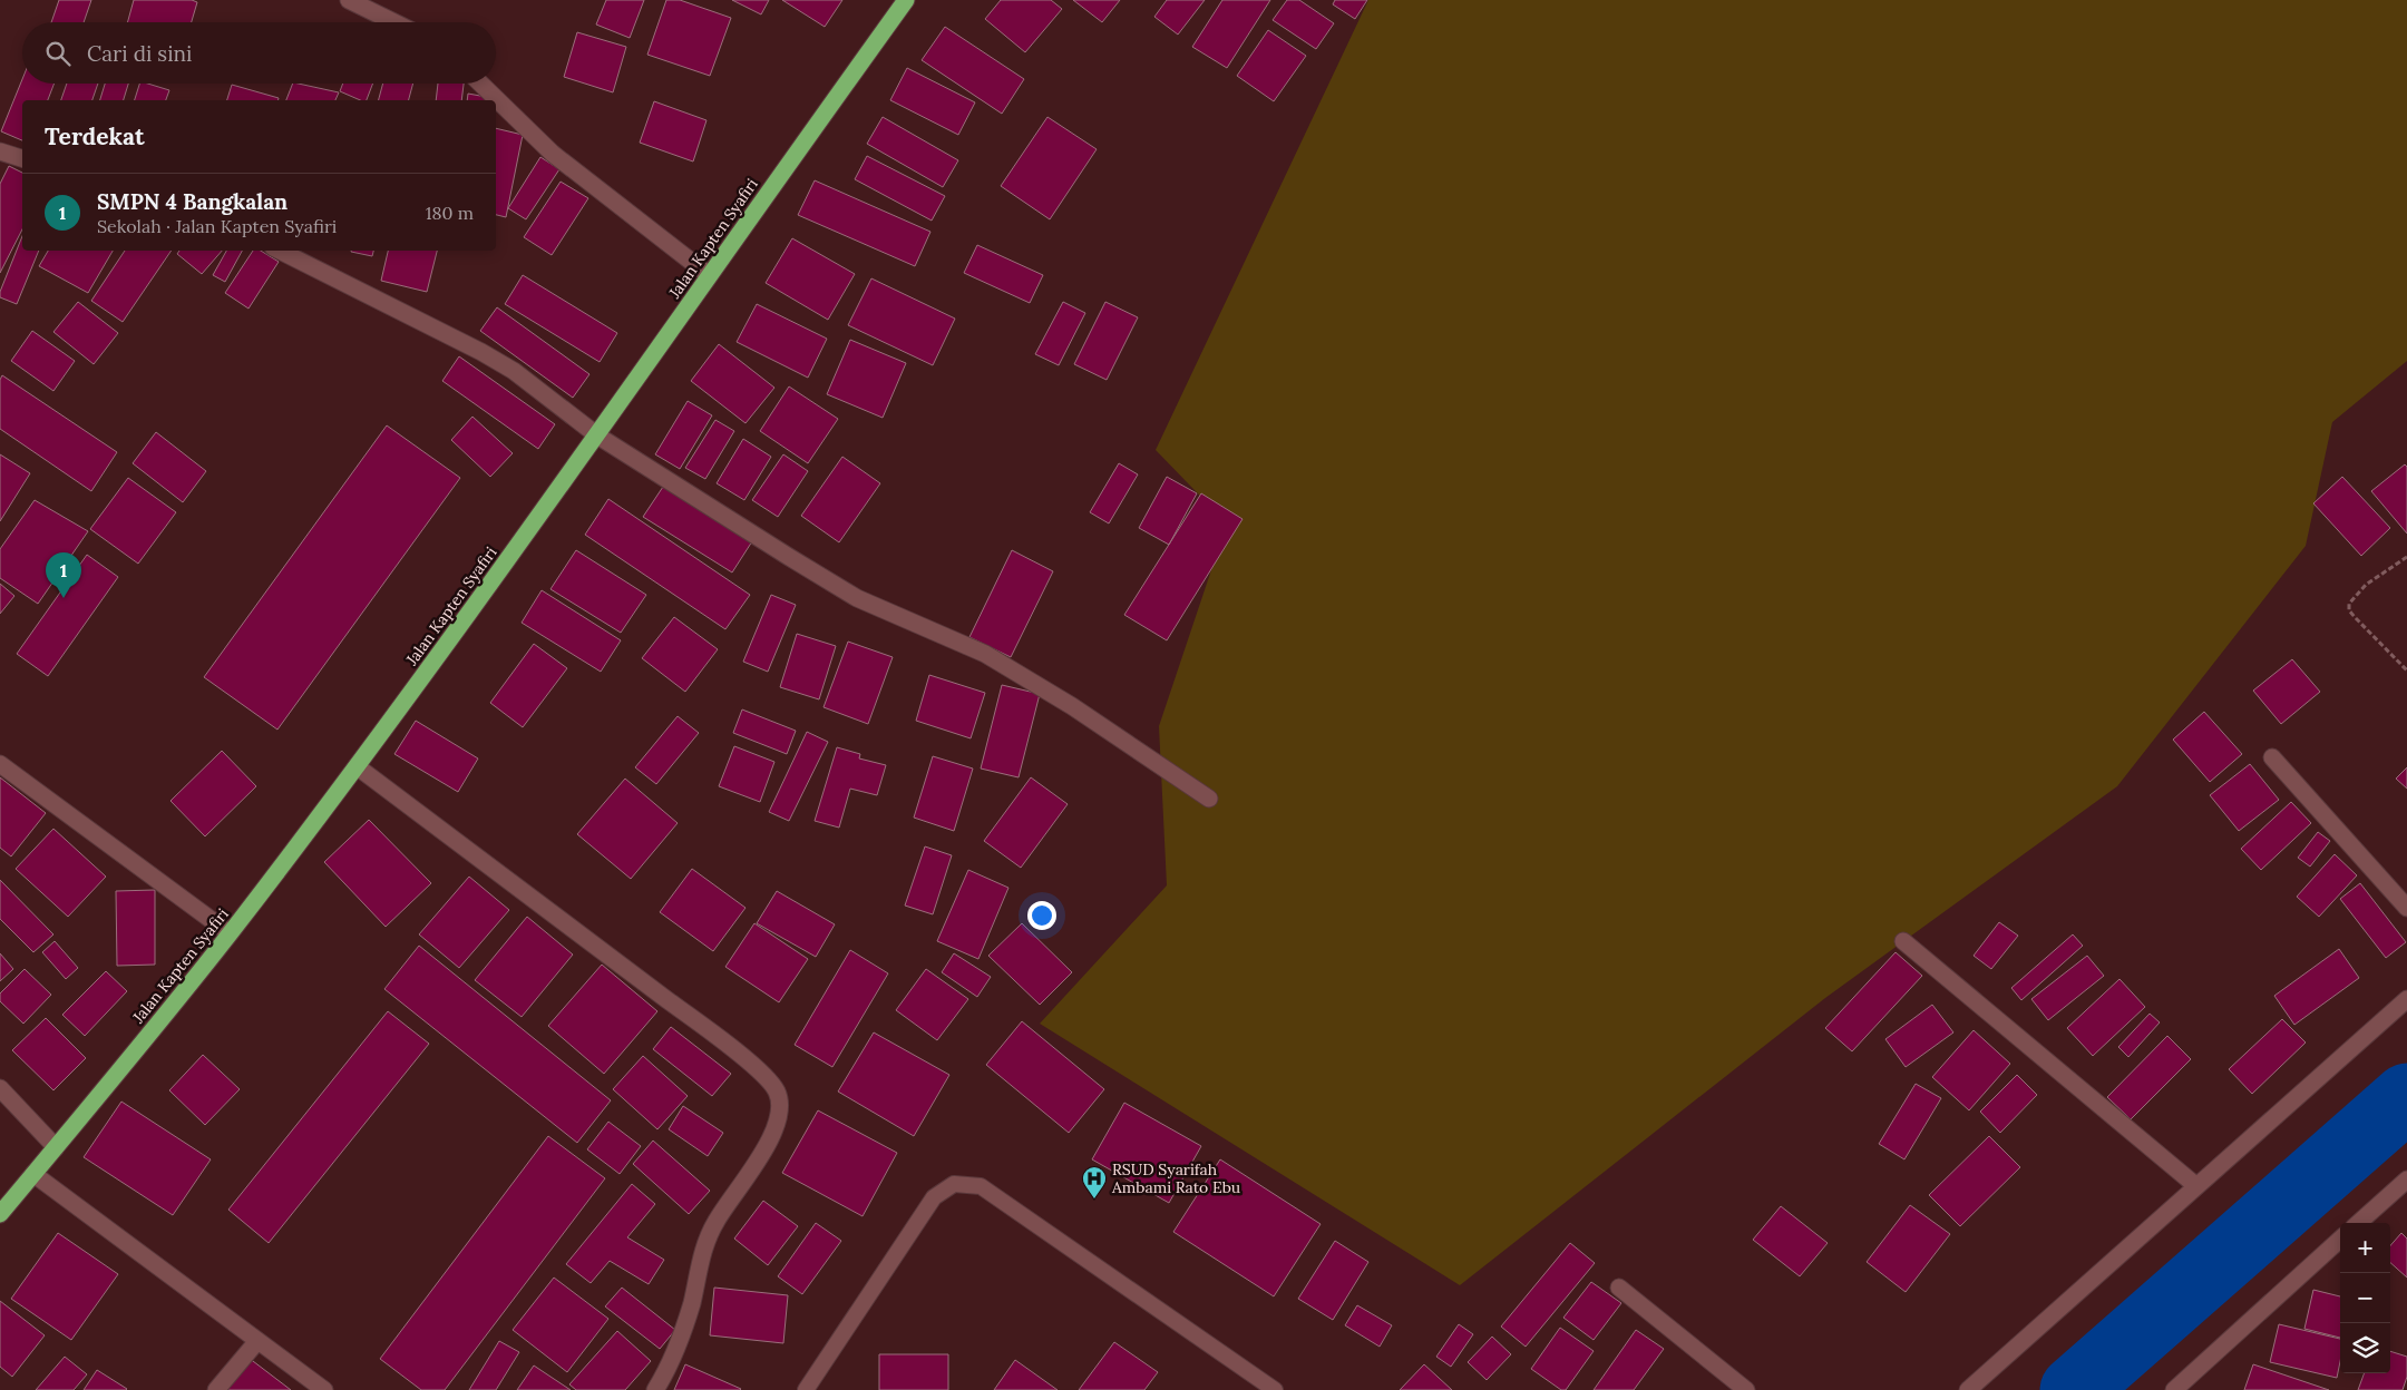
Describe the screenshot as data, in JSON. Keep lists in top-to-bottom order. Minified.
{"streets":{"highway":["Jalan Kapten Syafiri"]},"places":{"hospital":["RSUD Syarifah Ambami Rato Ebu"]},"page":{"search":"Cari di sini","heading":"Terdekat","list":[{"mark":"1","name":"SMPN 4 Bangkalan","note":"Sekolah · Jalan Kapten Syafiri","value":"180 m"}],"pins":"1","map_buttons":["+","−"]}}
